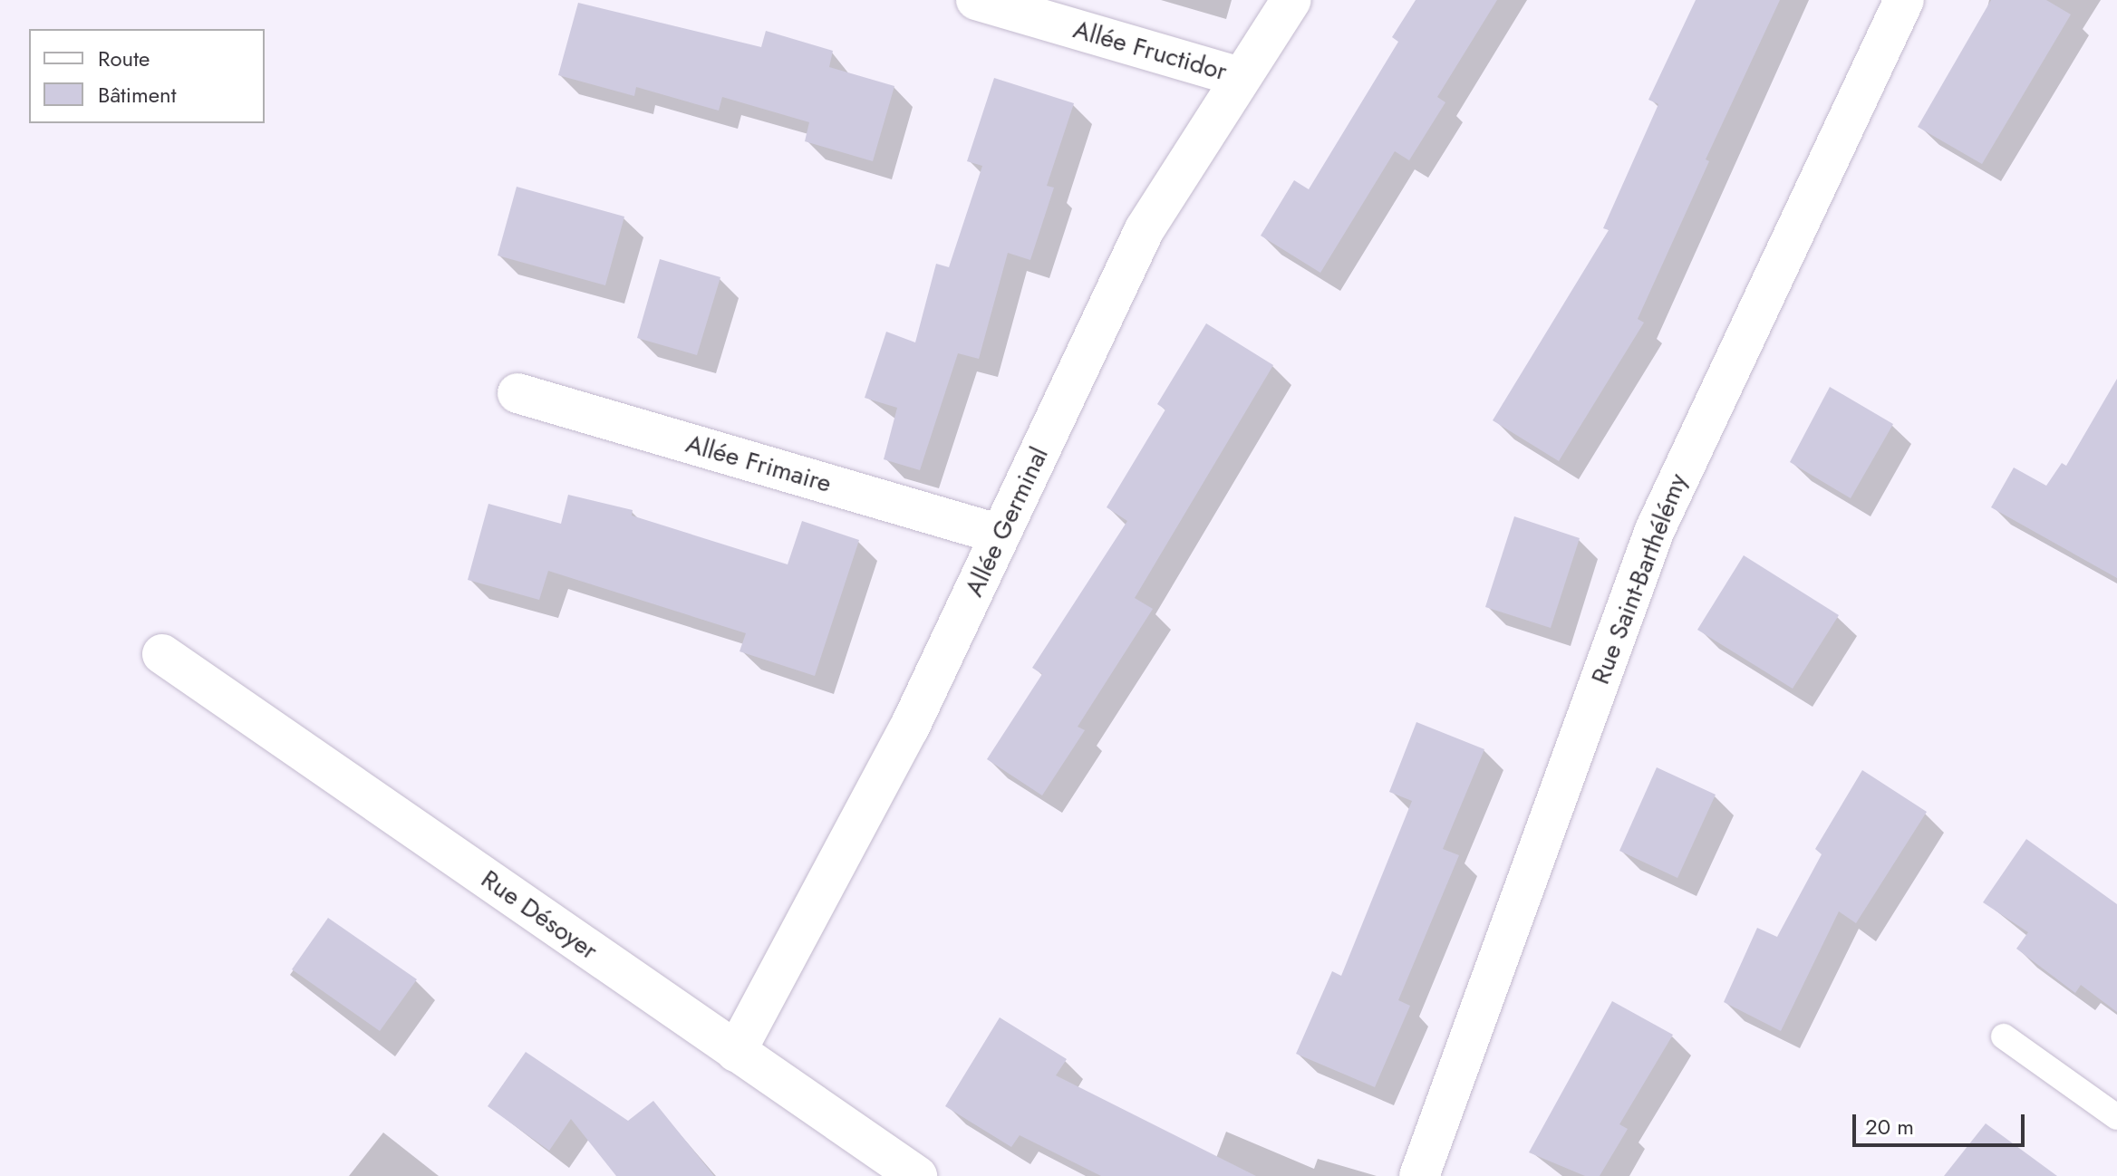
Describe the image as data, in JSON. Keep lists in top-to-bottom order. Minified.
{"streets":{"street":["Allée Fructidor","Allée Frimaire","Allée Germinal","Rue Saint-Barthélémy","Rue Désoyer"]},"crossings":[["Allée Fructidor","Allée Germinal"],["Allée Frimaire","Allée Germinal"],["Allée Germinal","Rue Désoyer"]],"legend":["Route","Bâtiment"],"scale_bar":"20 m"}
